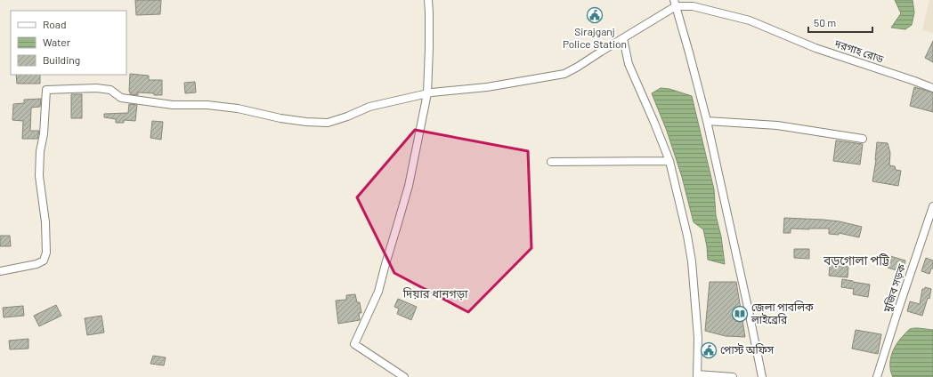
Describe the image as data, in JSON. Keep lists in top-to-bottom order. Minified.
{"streets":{"street":["দরগাহ রোড","মুজিব সড়ক"]},"districts":["বড়গোলা পট্টি","দিয়ার ধানগড়া"],"places":{"public building":["Sirajganj Police Station","পোস্ট অফিস"],"library":["জেলা পাবলিক লাইব্রেরি"]},"legend":["Road","Water","Building"],"scale_bar":"50 m"}
